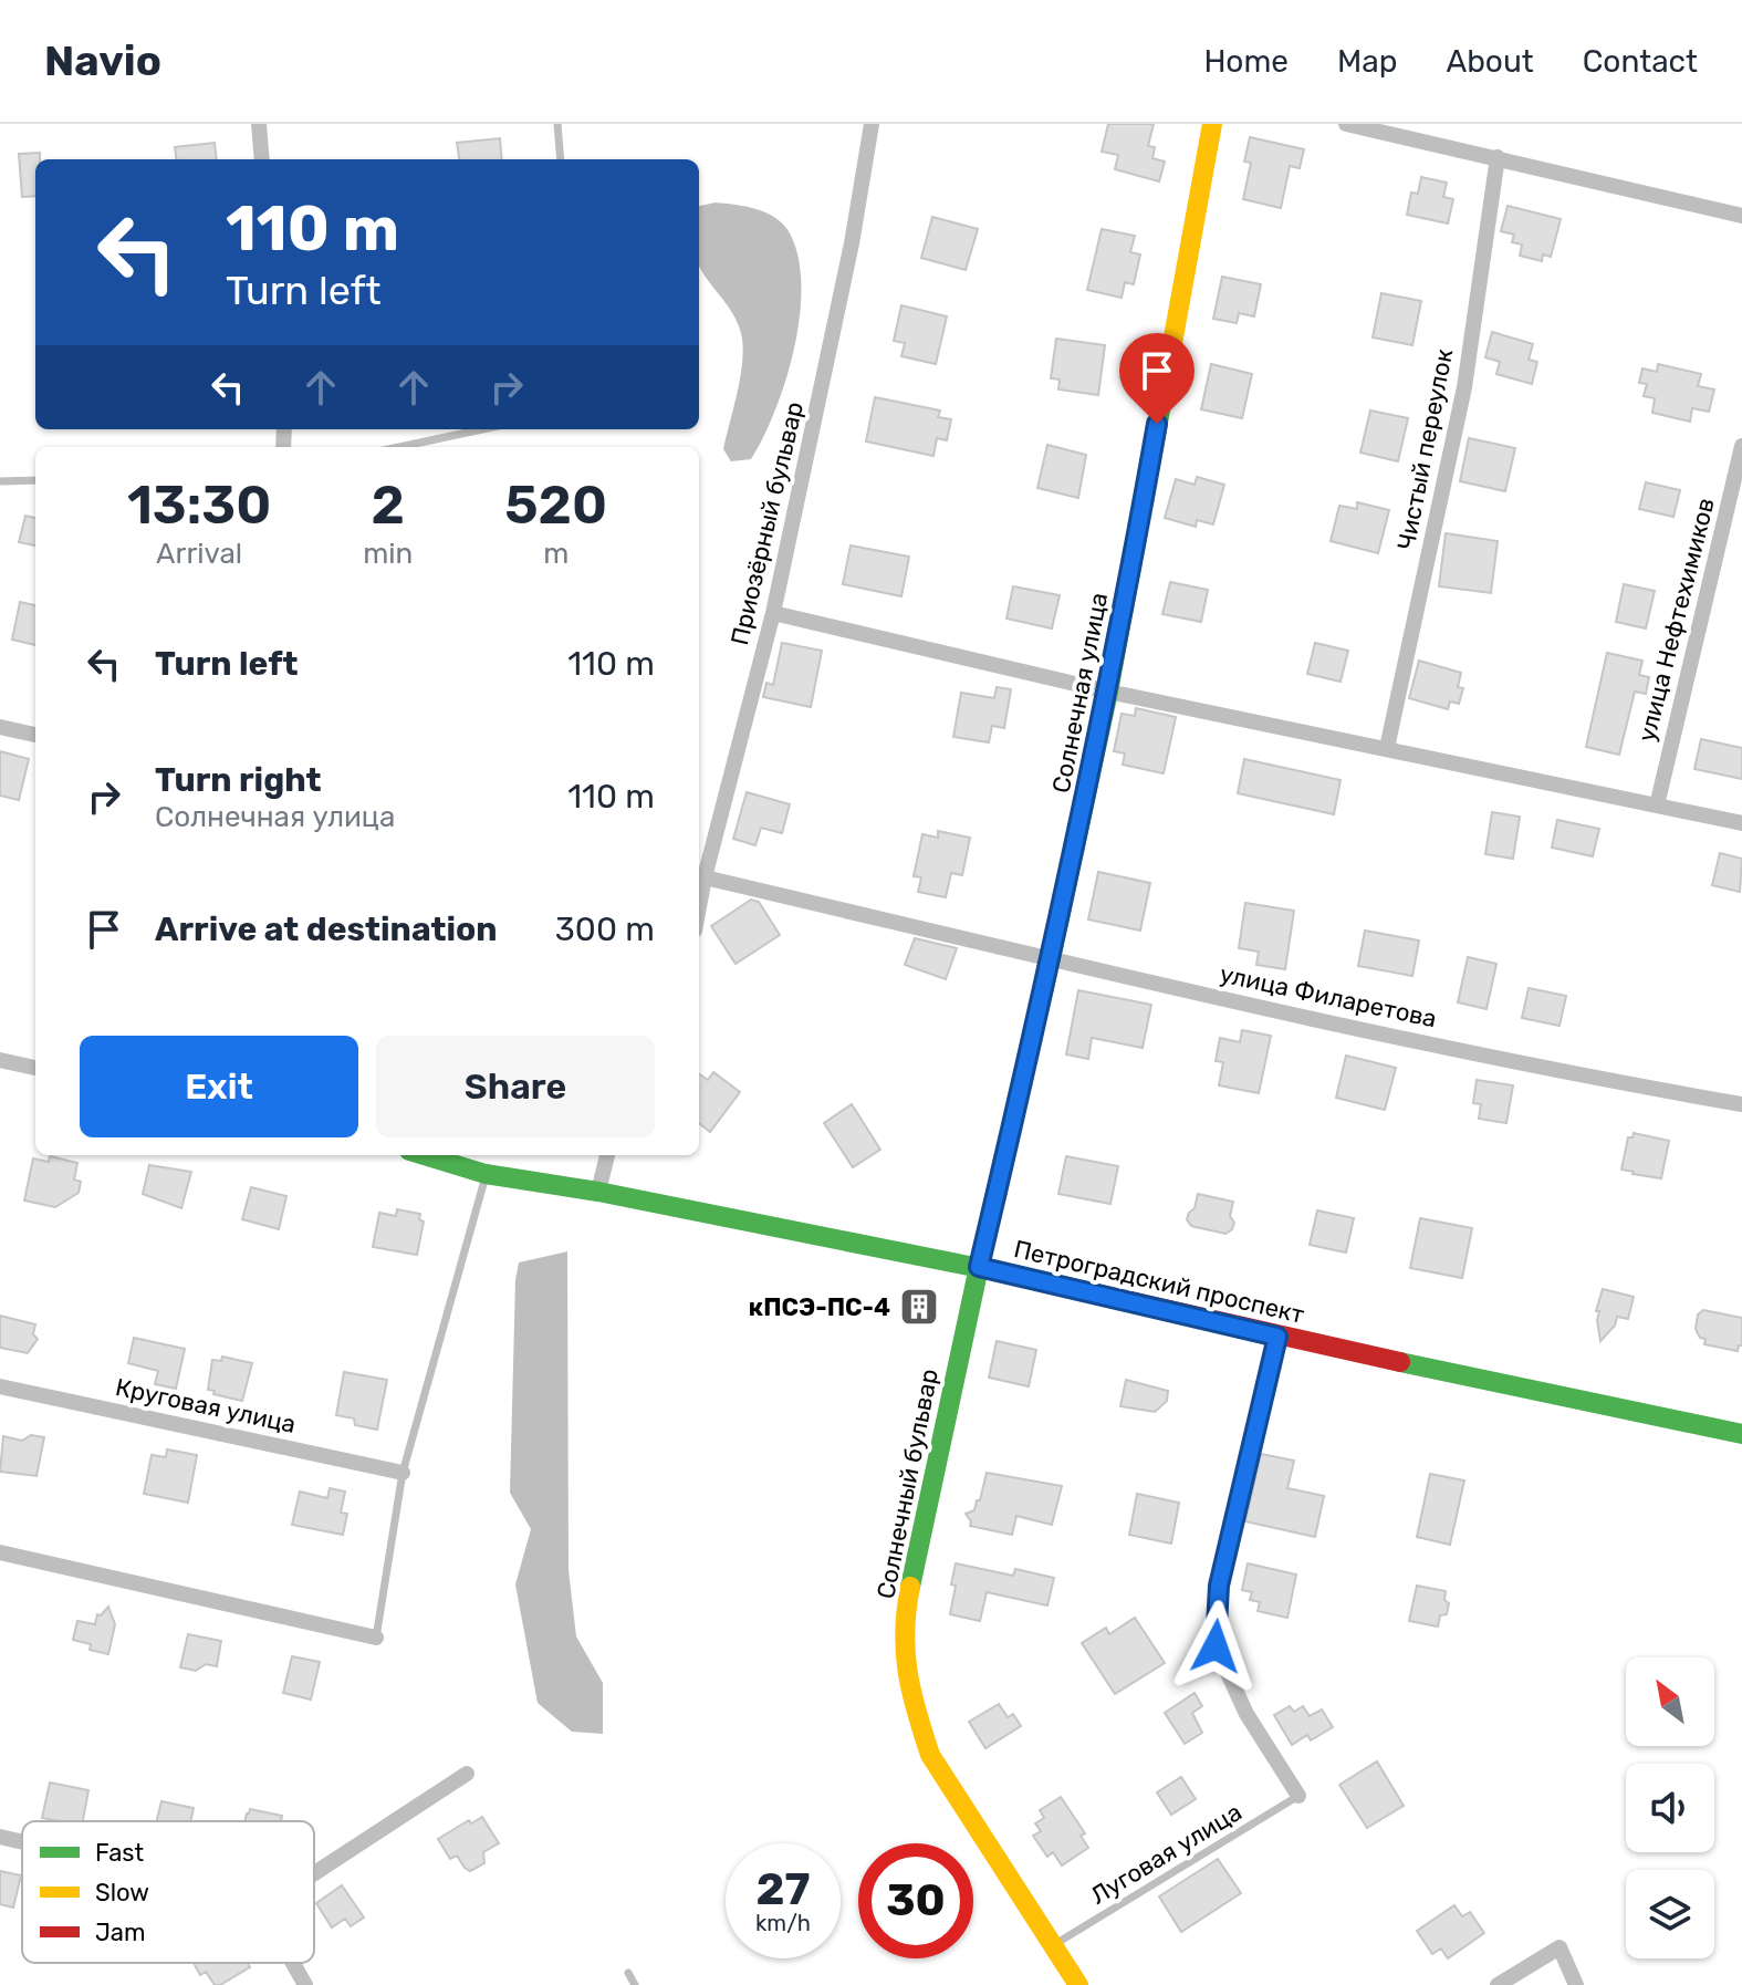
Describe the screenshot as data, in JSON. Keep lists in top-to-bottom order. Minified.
{"streets":{"street":["Чистый переулок","Приозёрный бульвар","улица Нефтехимиков","Солнечная улица","улица Филаретова","Петроградский проспект","Круговая улица","Солнечный бульвар"],"lane":["Луговая улица"]},"crossings":[["Приозёрный бульвар","улица Филаретова"],["Солнечная улица","улица Филаретова"],["Солнечная улица","Петроградский проспект"],["Солнечная улица","Солнечный бульвар"],["Петроградский проспект","Солнечный бульвар"],["Солнечный бульвар","Луговая улица"]],"places":{"building":["кПСЭ-ПС-4"]},"legend":["Fast","Slow","Jam"],"north":"top left","page":{"header":"Navio","nav":["Home","Map","About","Contact"],"turn":["110 m","Turn left"],"eta":["13:30","Arrival","2","min","520","m"],"list":[{"name":"Turn left","value":"110 m"},{"name":"Turn right","note":"Солнечная улица","value":"110 m"},{"name":"Arrive at destination","value":"300 m"}],"buttons":["Exit","Share"],"speed":"27 km/h","limit":"30"}}
